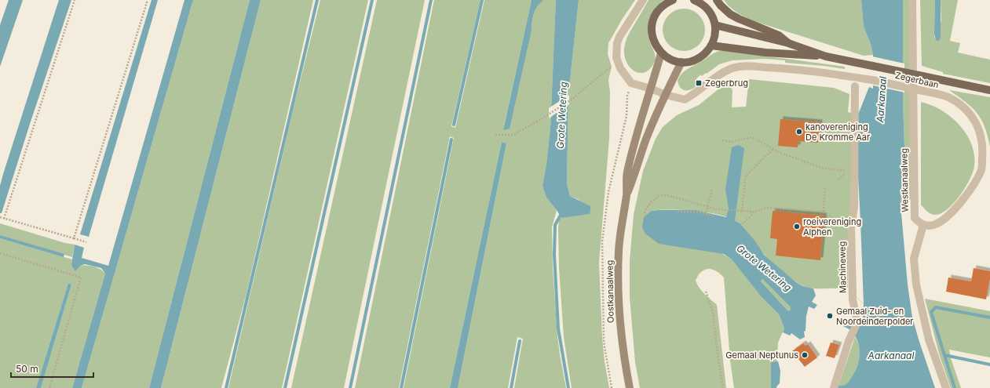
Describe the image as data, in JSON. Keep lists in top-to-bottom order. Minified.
{"streets":{"main road":["Zegerbaan","Oostkanaalweg"],"street":["Westkanaalweg","Machineweg"]},"crossings":[["Zegerbaan","Westkanaalweg"],["Zegerbaan","Oostkanaalweg"]],"water":["Aarkanaal","Grote Wetering"],"places":{"transit":["Zegerbrug"],"other":["kanovereniging De Kromme Aar","roeivereniging Alphen","Gemaal Zuid- en Noordeinderpolder","Gemaal Neptunus"]},"scale_bar":"50 m"}
